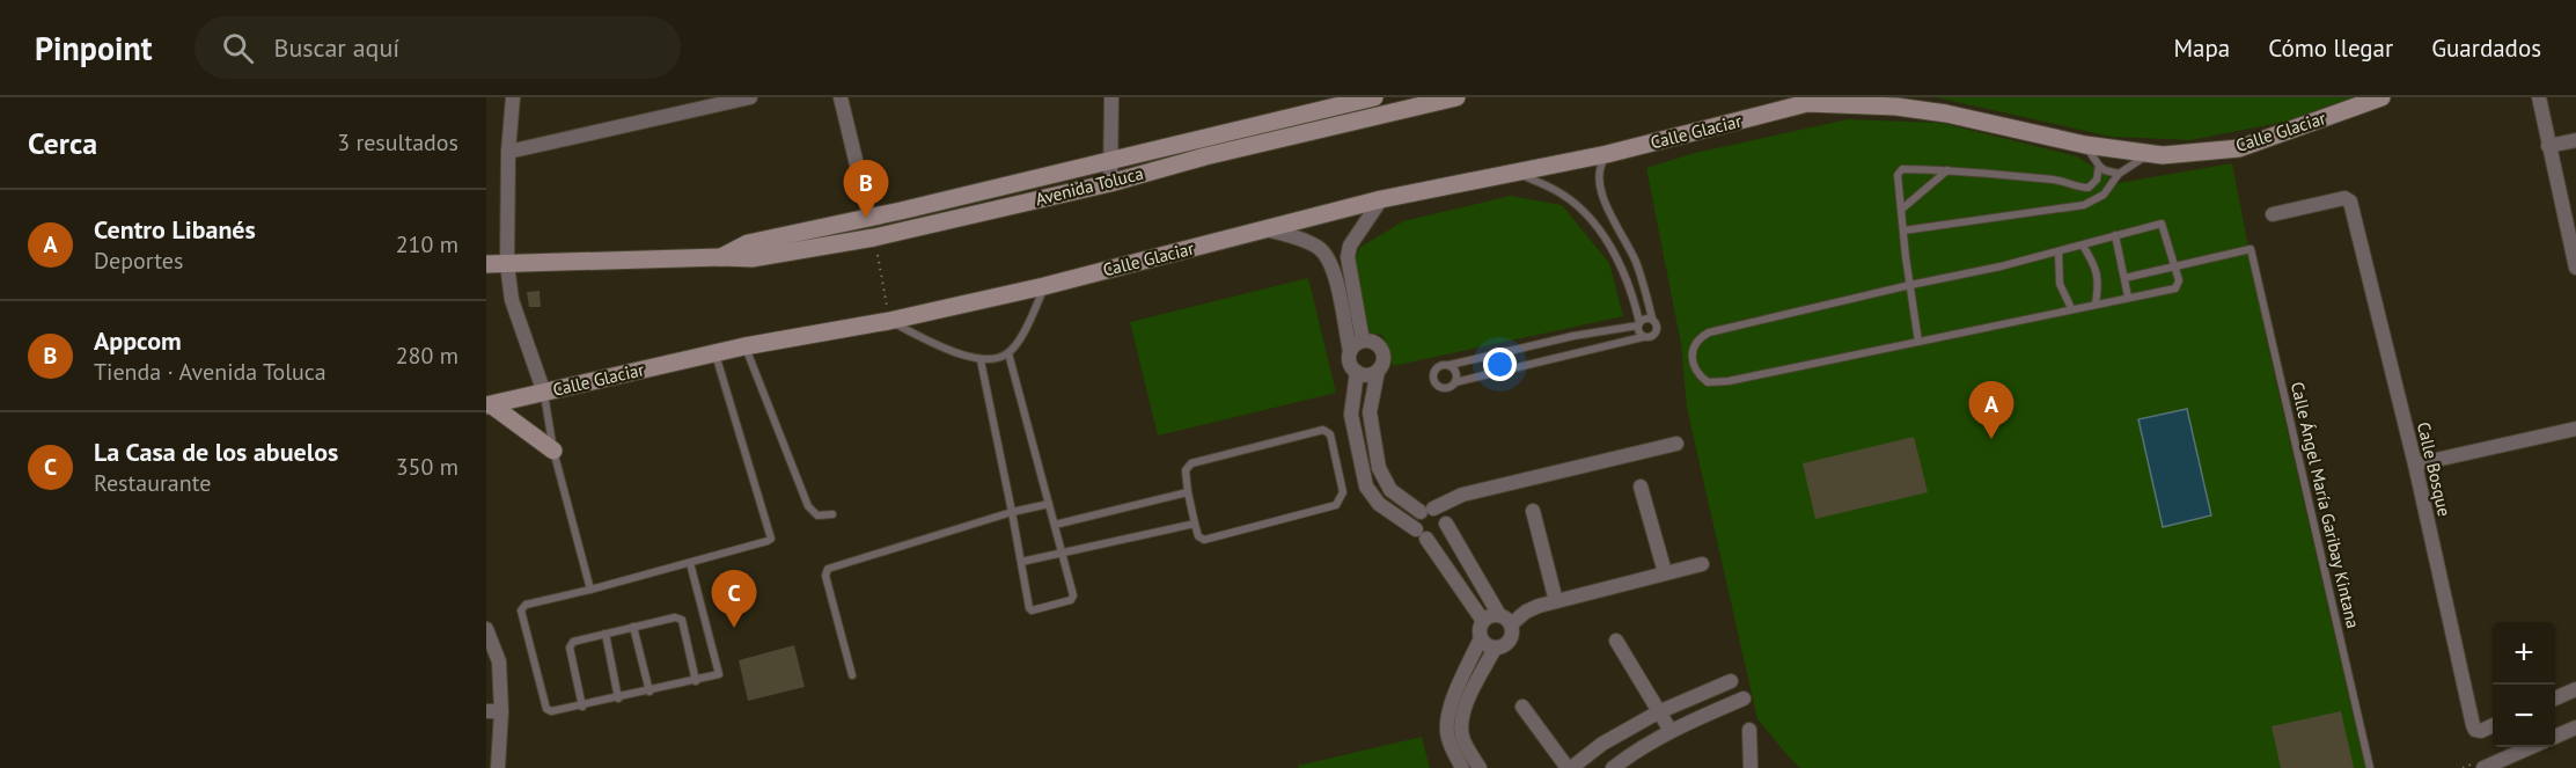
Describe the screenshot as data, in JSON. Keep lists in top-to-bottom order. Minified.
{"streets":{"street":["Calle Glaciar","Avenida Toluca","Calle Bosque"],"lane":["Calle Ángel María Garibay Kintana"]},"page":{"header":"Pinpoint","search":"Buscar aquí","nav":["Mapa","Cómo llegar","Guardados"],"heading":["Cerca","3 resultados"],"pins":["B","A","C"],"list":[{"mark":"A","name":"Centro Libanés","note":"Deportes","value":"210 m"},{"mark":"B","name":"Appcom","note":"Tienda · Avenida Toluca","value":"280 m"},{"mark":"C","name":"La Casa de los abuelos","note":"Restaurante","value":"350 m"}],"map_buttons":["+","−"]}}
